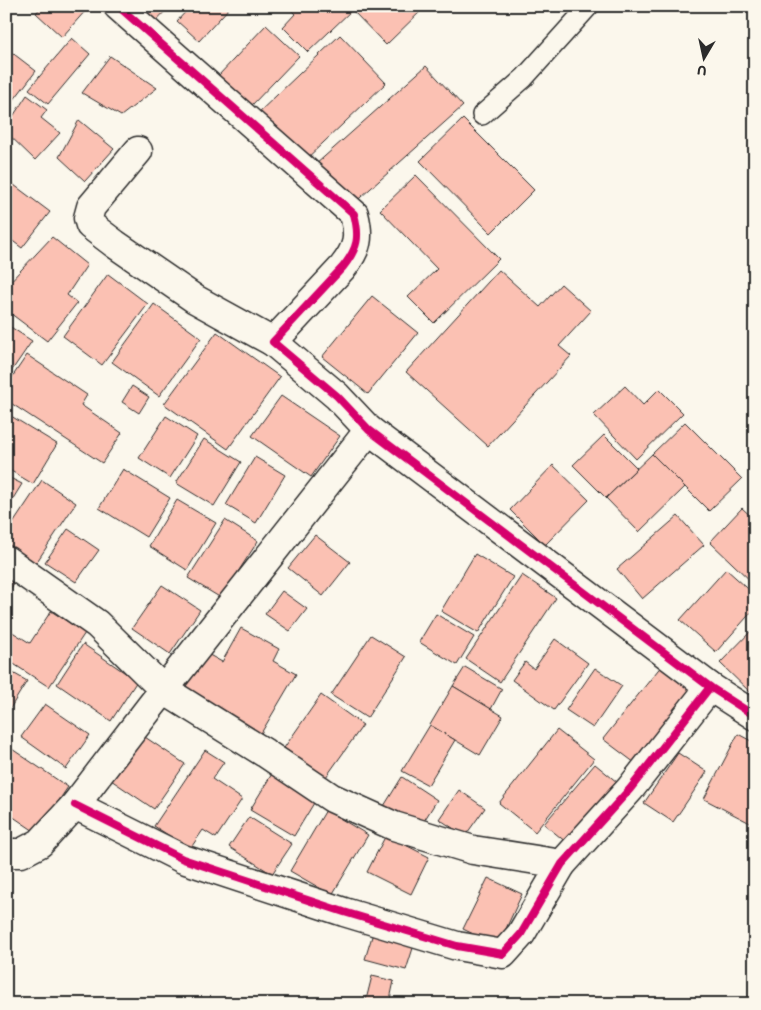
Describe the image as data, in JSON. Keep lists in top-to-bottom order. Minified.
{"north":"bottom"}
